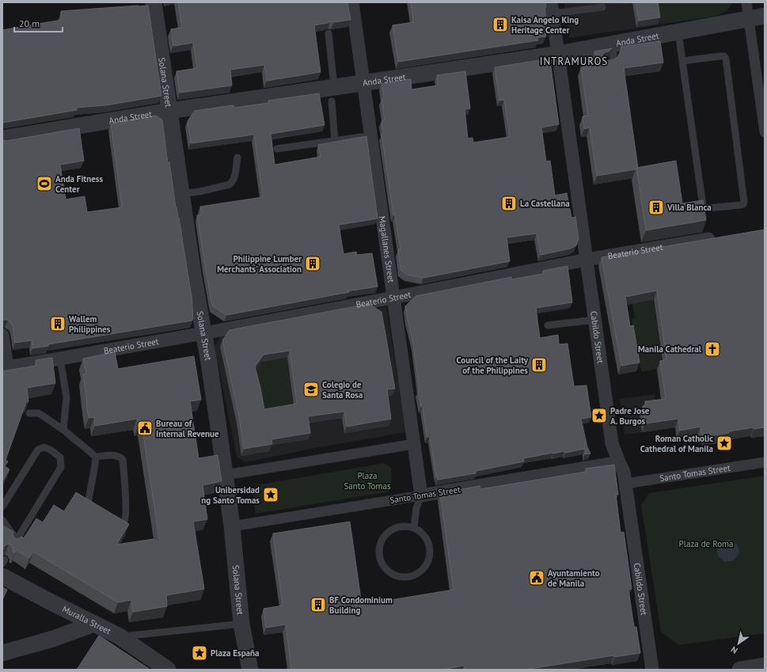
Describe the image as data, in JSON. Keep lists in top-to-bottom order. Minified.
{"streets":{"street":["Anda Street","Solana Street","Magallanes Street","Beaterio Street","Cabildo Street","Santo Tomas Street","Muralla Street"]},"crossings":[["Anda Street","Solana Street"],["Anda Street","Magallanes Street"],["Anda Street","Cabildo Street"],["Solana Street","Beaterio Street"],["Solana Street","Santo Tomas Street"],["Magallanes Street","Beaterio Street"],["Magallanes Street","Santo Tomas Street"],["Beaterio Street","Cabildo Street"],["Cabildo Street","Santo Tomas Street"]],"districts":["INTRAMUROS"],"parks":["Plaza Santo Tomas","Plaza de Roma"],"places":{"building":["Kaisa Angelo King Heritage Center","La Castellana","Villa Blanca","Philippine Lumber Merchants' Association","Wallem Philippines","Council of the Laity of the Philippines","BF Condominium Building"],"sports":["Anda Fitness Center"],"church":["Manila Cathedral"],"school or university":["Colegio de Santa Rosa"],"place":["Padre Jose A. Burgos","Roman Catholic Cathedral of Manila","Unibersidad ng Santo Tomas","Plaza España"],"public building":["Bureau of Internal Revenue","Ayuntamiento de Manila"]},"scale_bar":"20 m","north":"bottom left"}
